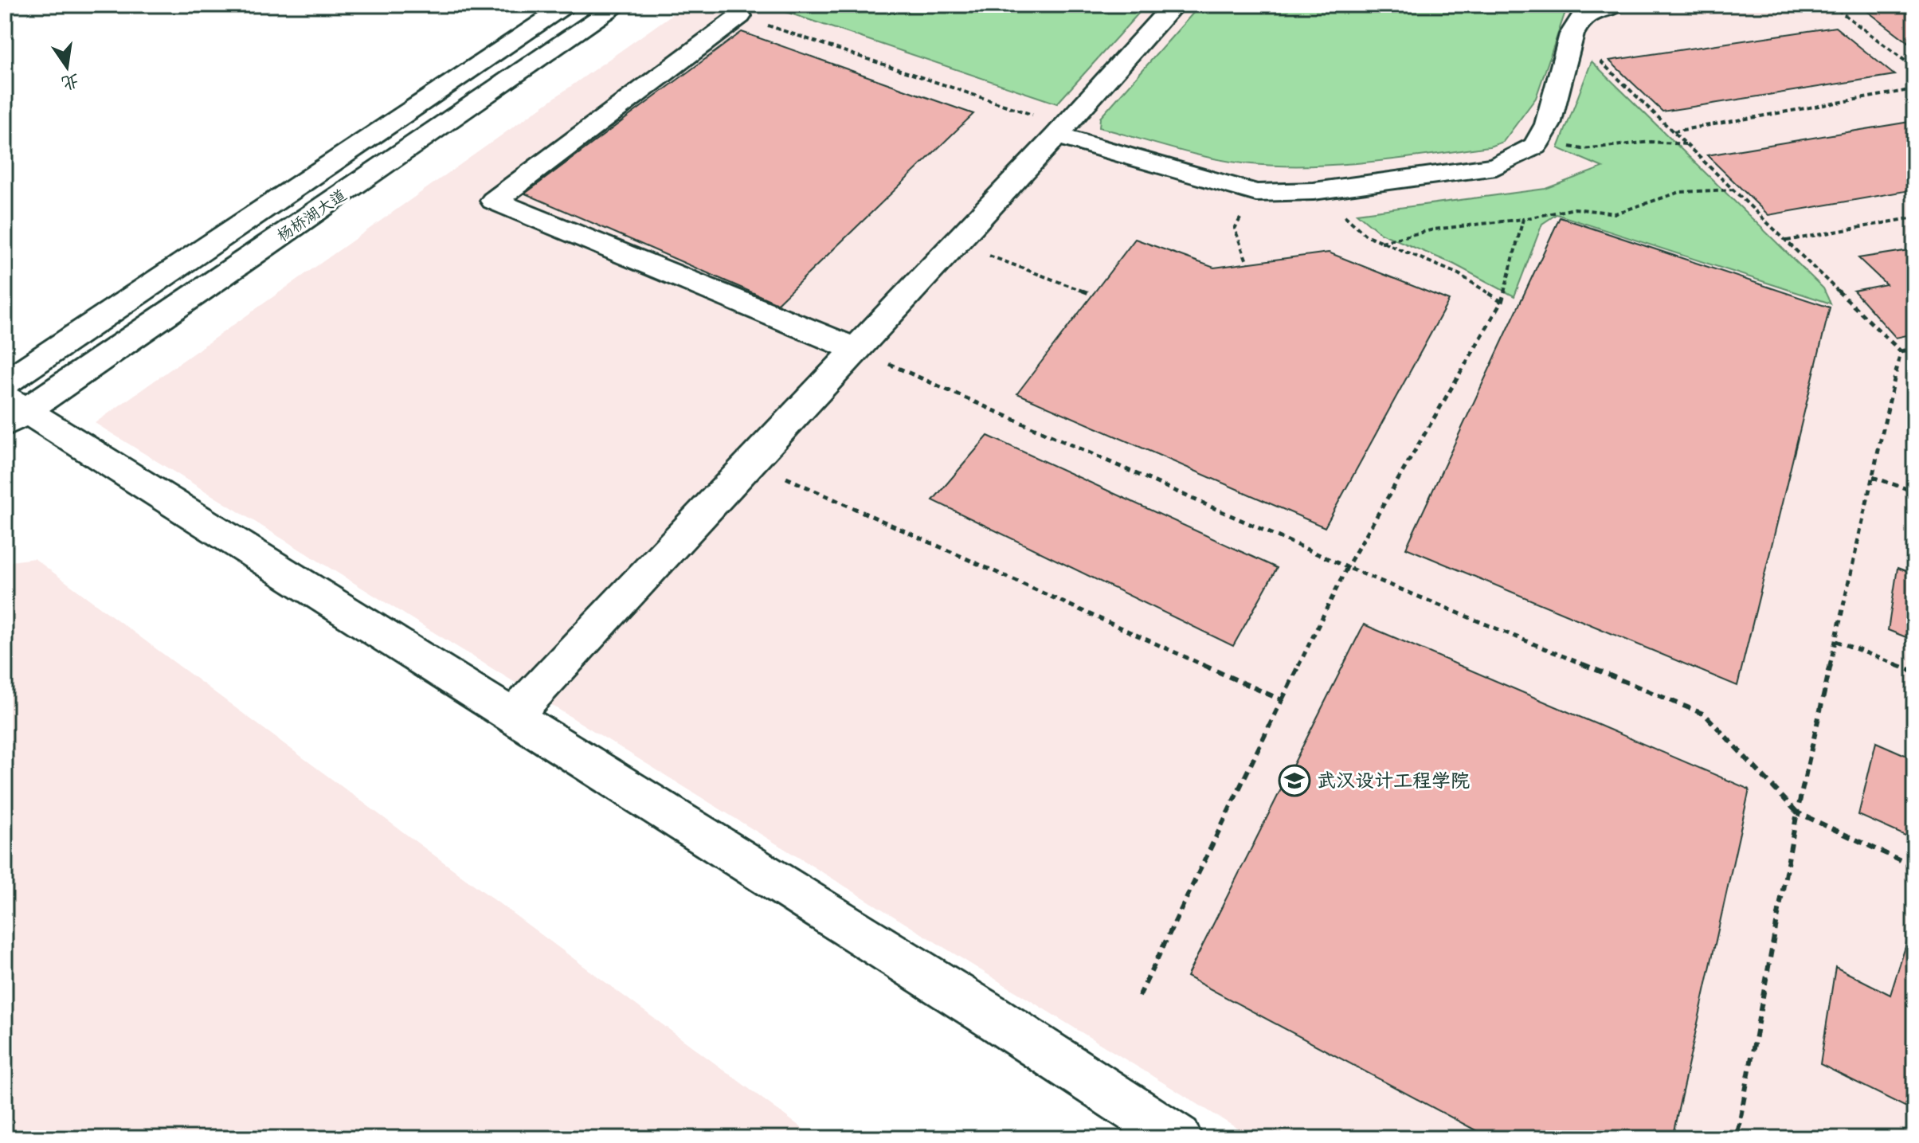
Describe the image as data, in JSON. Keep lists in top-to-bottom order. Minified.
{"streets":{"street":["杨桥湖大道"]},"places":{"school or university":["武汉设计工程学院"]},"north":"bottom"}
